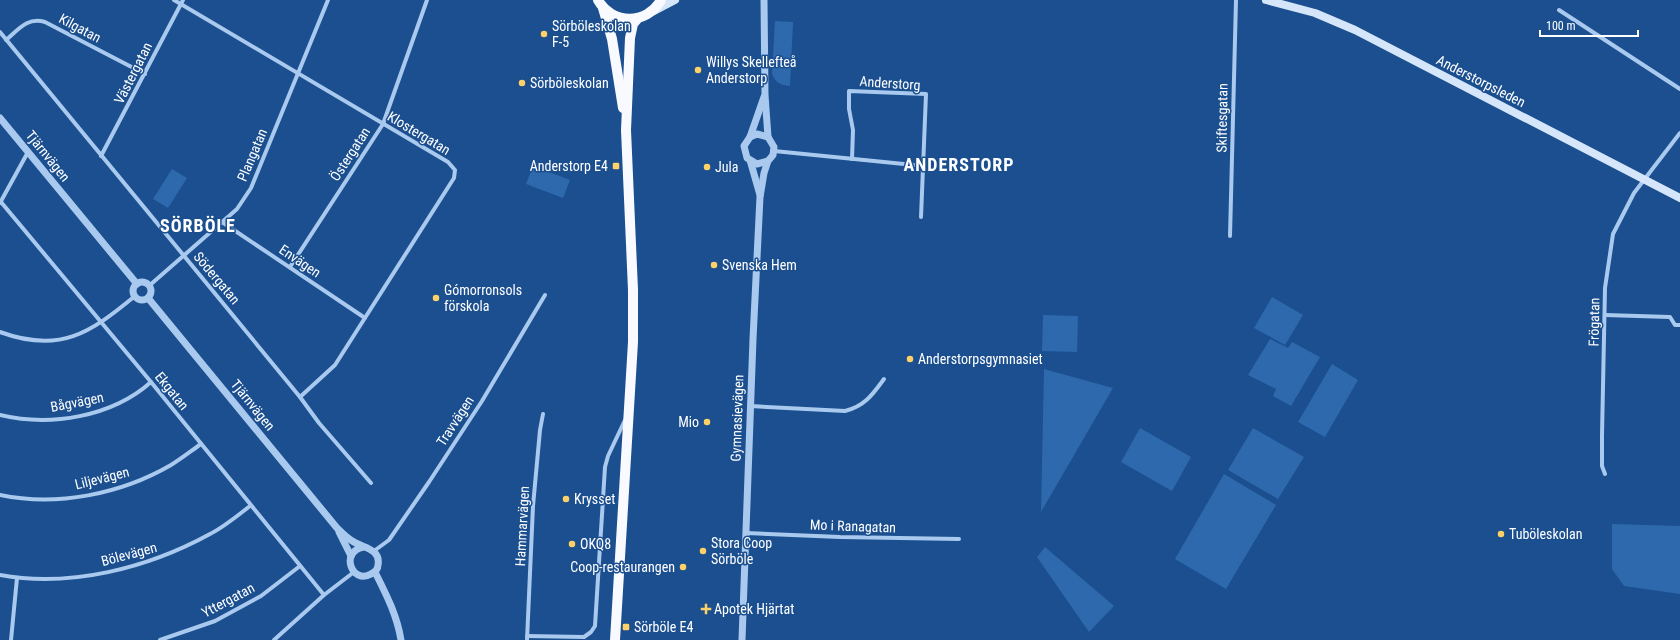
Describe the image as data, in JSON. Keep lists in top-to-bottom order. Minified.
{"streets":{"main road":["Anderstorpsleden"],"street":["Kilgatan","Västergatan","Anderstorg","Skiftesgatan","Klostergatan","Östergatan","Plangatan","Tjärnvägen","Envägen","Södergatan","Frögatan","Ekgatan","Bågvägen","Gymnasievägen","Travvägen","Liljevägen","Hammarvägen","Mo i Ranagatan","Bölevägen","Yttergatan"]},"crossings":[["Kilgatan","Västergatan"],["Kilgatan","Södergatan"],["Västergatan","Klostergatan"],["Västergatan","Södergatan"],["Anderstorpsleden","Frögatan"],["Klostergatan","Östergatan"],["Klostergatan","Plangatan"],["Klostergatan","Envägen"],["Klostergatan","Södergatan"],["Östergatan","Envägen"],["Plangatan","Tjärnvägen"],["Plangatan","Envägen"],["Plangatan","Södergatan"],["Tjärnvägen","Travvägen"],["Ekgatan","Bågvägen"],["Ekgatan","Liljevägen"],["Ekgatan","Bölevägen"],["Ekgatan","Yttergatan"],["Gymnasievägen","Mo i Ranagatan"]],"districts":["ANDERSTORP","SÖRBÖLE"],"places":{"other":["Sörböleskolan F-5","Willys Skellefteå Anderstorp","Sörböleskolan","Jula","Svenska Hem","Gómorronsols förskola","Anderstorpsgymnasiet","Mio","Krysset","Tuböleskolan","OKQ8","Stora Coop Sörböle","Coop-restaurangen"],"transit":["Anderstorp E4","Sörböle E4"],"health":["Apotek Hjärtat"]},"scale_bar":"100 m"}
